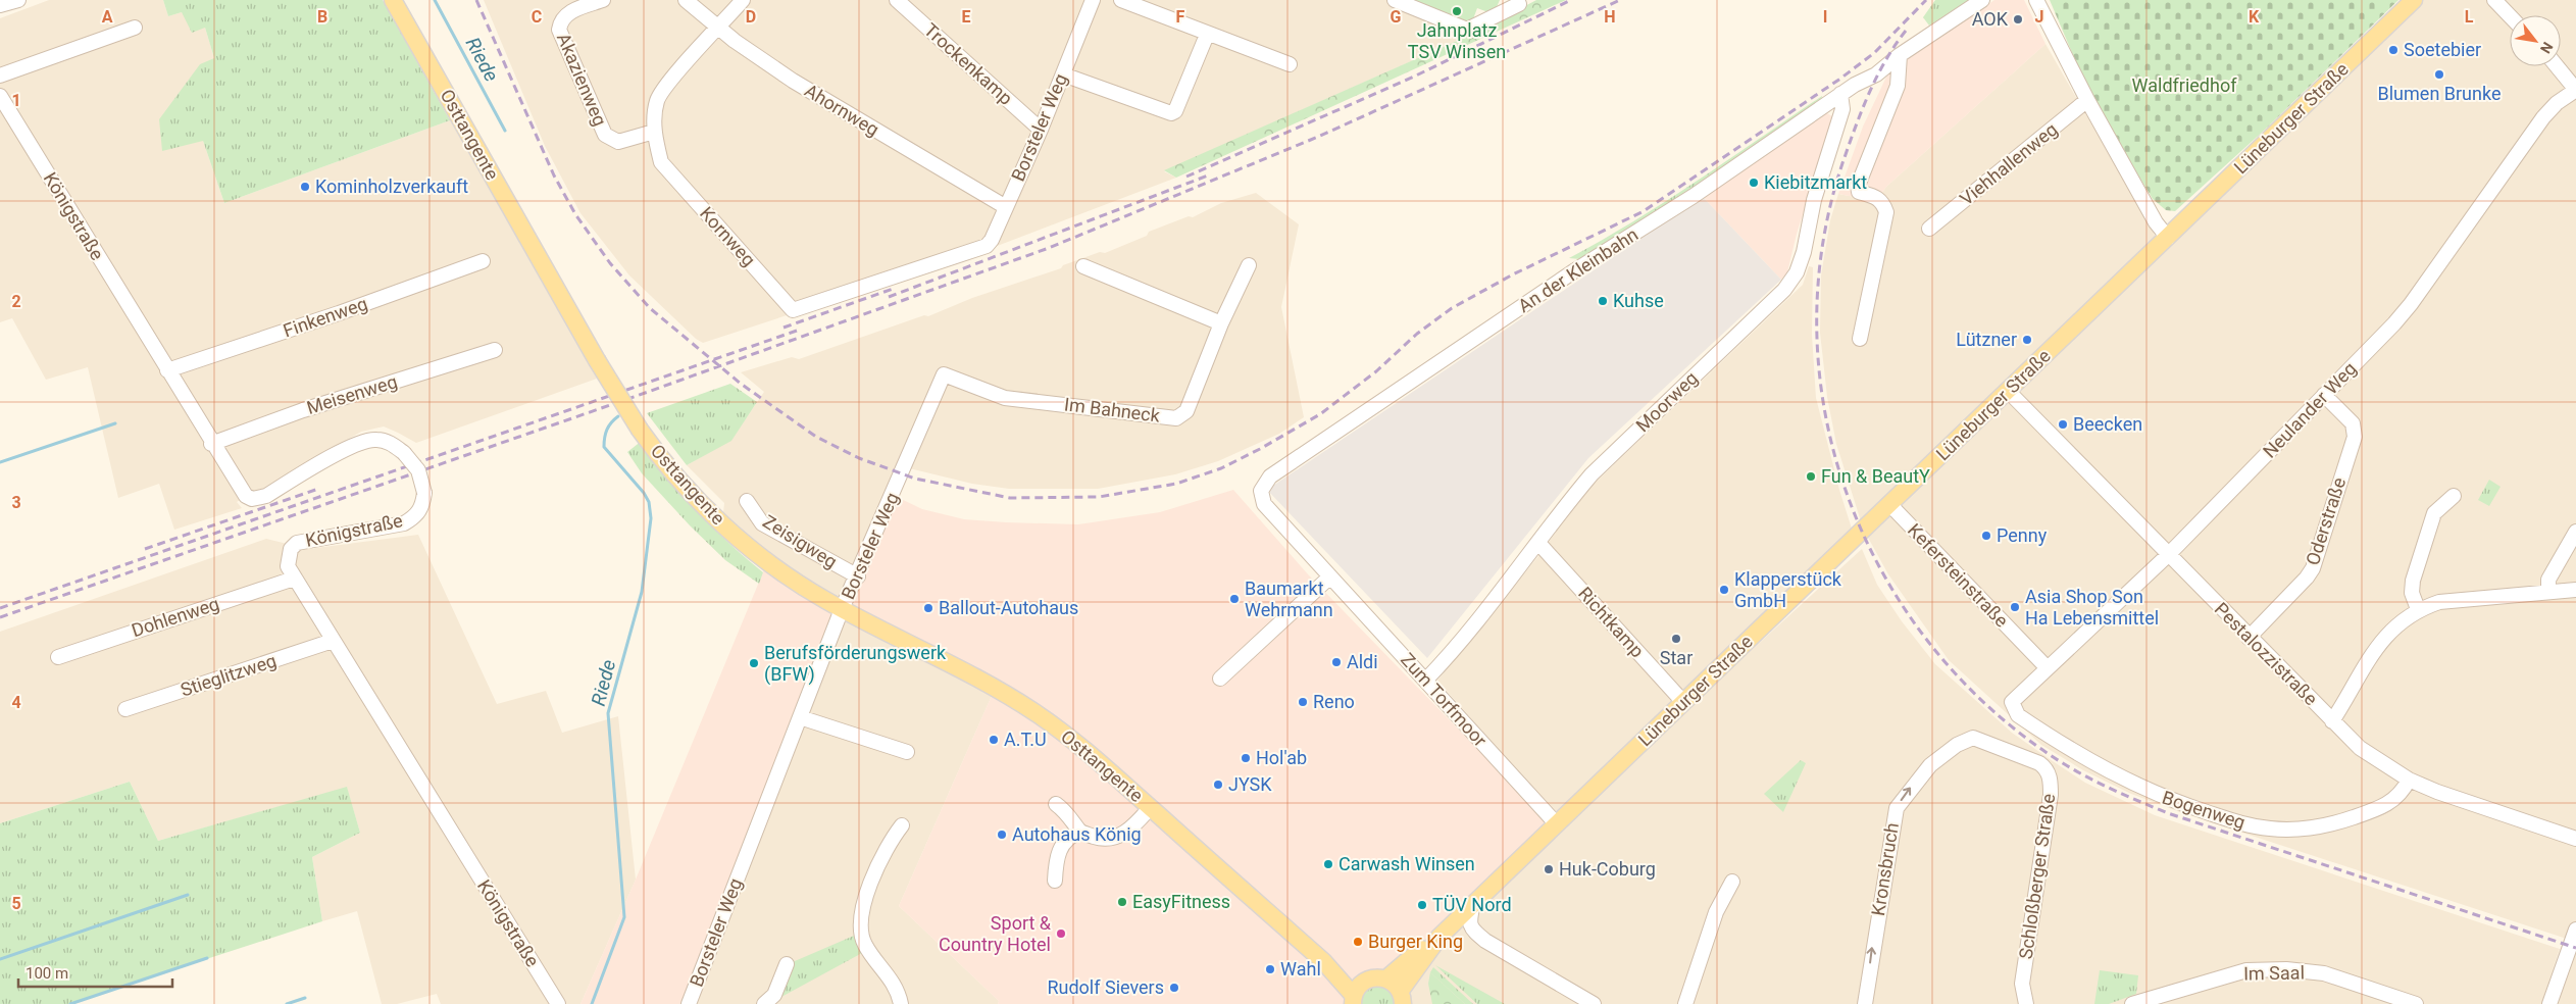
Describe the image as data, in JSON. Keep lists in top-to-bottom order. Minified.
{"streets":{"main road":["Lüneburger Straße","Osttangente"],"street":["Trockenkamp","Akazienweg","Ahornweg","Borsteler Weg","Viehhallenweg","Königstraße","Kornweg","An der Kleinbahn","Finkenweg","Meisenweg","Moorweg","Im Bahneck","Neulander Weg","Oderstraße","Zeisigweg","Kefersteinstraße","Dohlenweg","Richtkamp","Pestalozzistraße","Stieglitzweg","Zum Torfmoor","Bogenweg","Kronsbruch","Schloßberger Straße","Im Saal"]},"crossings":[["Trockenkamp","Borsteler Weg"],["Akazienweg","Kornweg"],["Ahornweg","Borsteler Weg"],["Ahornweg","Kornweg"],["Lüneburger Straße","Kefersteinstraße"],["Lüneburger Straße","Richtkamp"],["Lüneburger Straße","Pestalozzistraße"],["Lüneburger Straße","Zum Torfmoor"],["Borsteler Weg","Osttangente"],["Borsteler Weg","Kornweg"],["Borsteler Weg","Im Bahneck"],["Borsteler Weg","Zeisigweg"],["Königstraße","Finkenweg"],["Königstraße","Meisenweg"],["Königstraße","Dohlenweg"],["Königstraße","Stieglitzweg"],["An der Kleinbahn","Moorweg"],["An der Kleinbahn","Zum Torfmoor"],["Moorweg","Richtkamp"],["Moorweg","Zum Torfmoor"],["Neulander Weg","Oderstraße"],["Neulander Weg","Kefersteinstraße"],["Neulander Weg","Pestalozzistraße"],["Neulander Weg","Bogenweg"],["Oderstraße","Pestalozzistraße"],["Pestalozzistraße","Bogenweg"],["Kronsbruch","Schloßberger Straße"]],"one_way":["Kronsbruch"],"water":["Riede"],"parks":["Waldfriedhof"],"places":["Jahnplatz TSV Winsen","AOK","Soetebier","Blumen Brunke","Kiebitzmarkt","Kominholzverkauft","Kuhse","Lützner","Beecken","Fun & BeautY","Penny","Klapperstück GmbH","Baumarkt Wehrmann","Asia Shop Son Ha Lebensmittel","Ballout-Autohaus","Star","Aldi","Berufsförderungswerk (BFW)","Reno","A.T.U","Hol'ab","JYSK","Autohaus König","Carwash Winsen","Huk-Coburg","EasyFitness","TÜV Nord","Sport & Country Hotel","Burger King","Wahl","Rudolf Sievers"],"scale_bar":"100 m","north":"bottom right","grid":{"columns":["A","B","C","D","E","F","G","H","I","J","K","L"],"rows":["1","2","3","4","5"]}}
